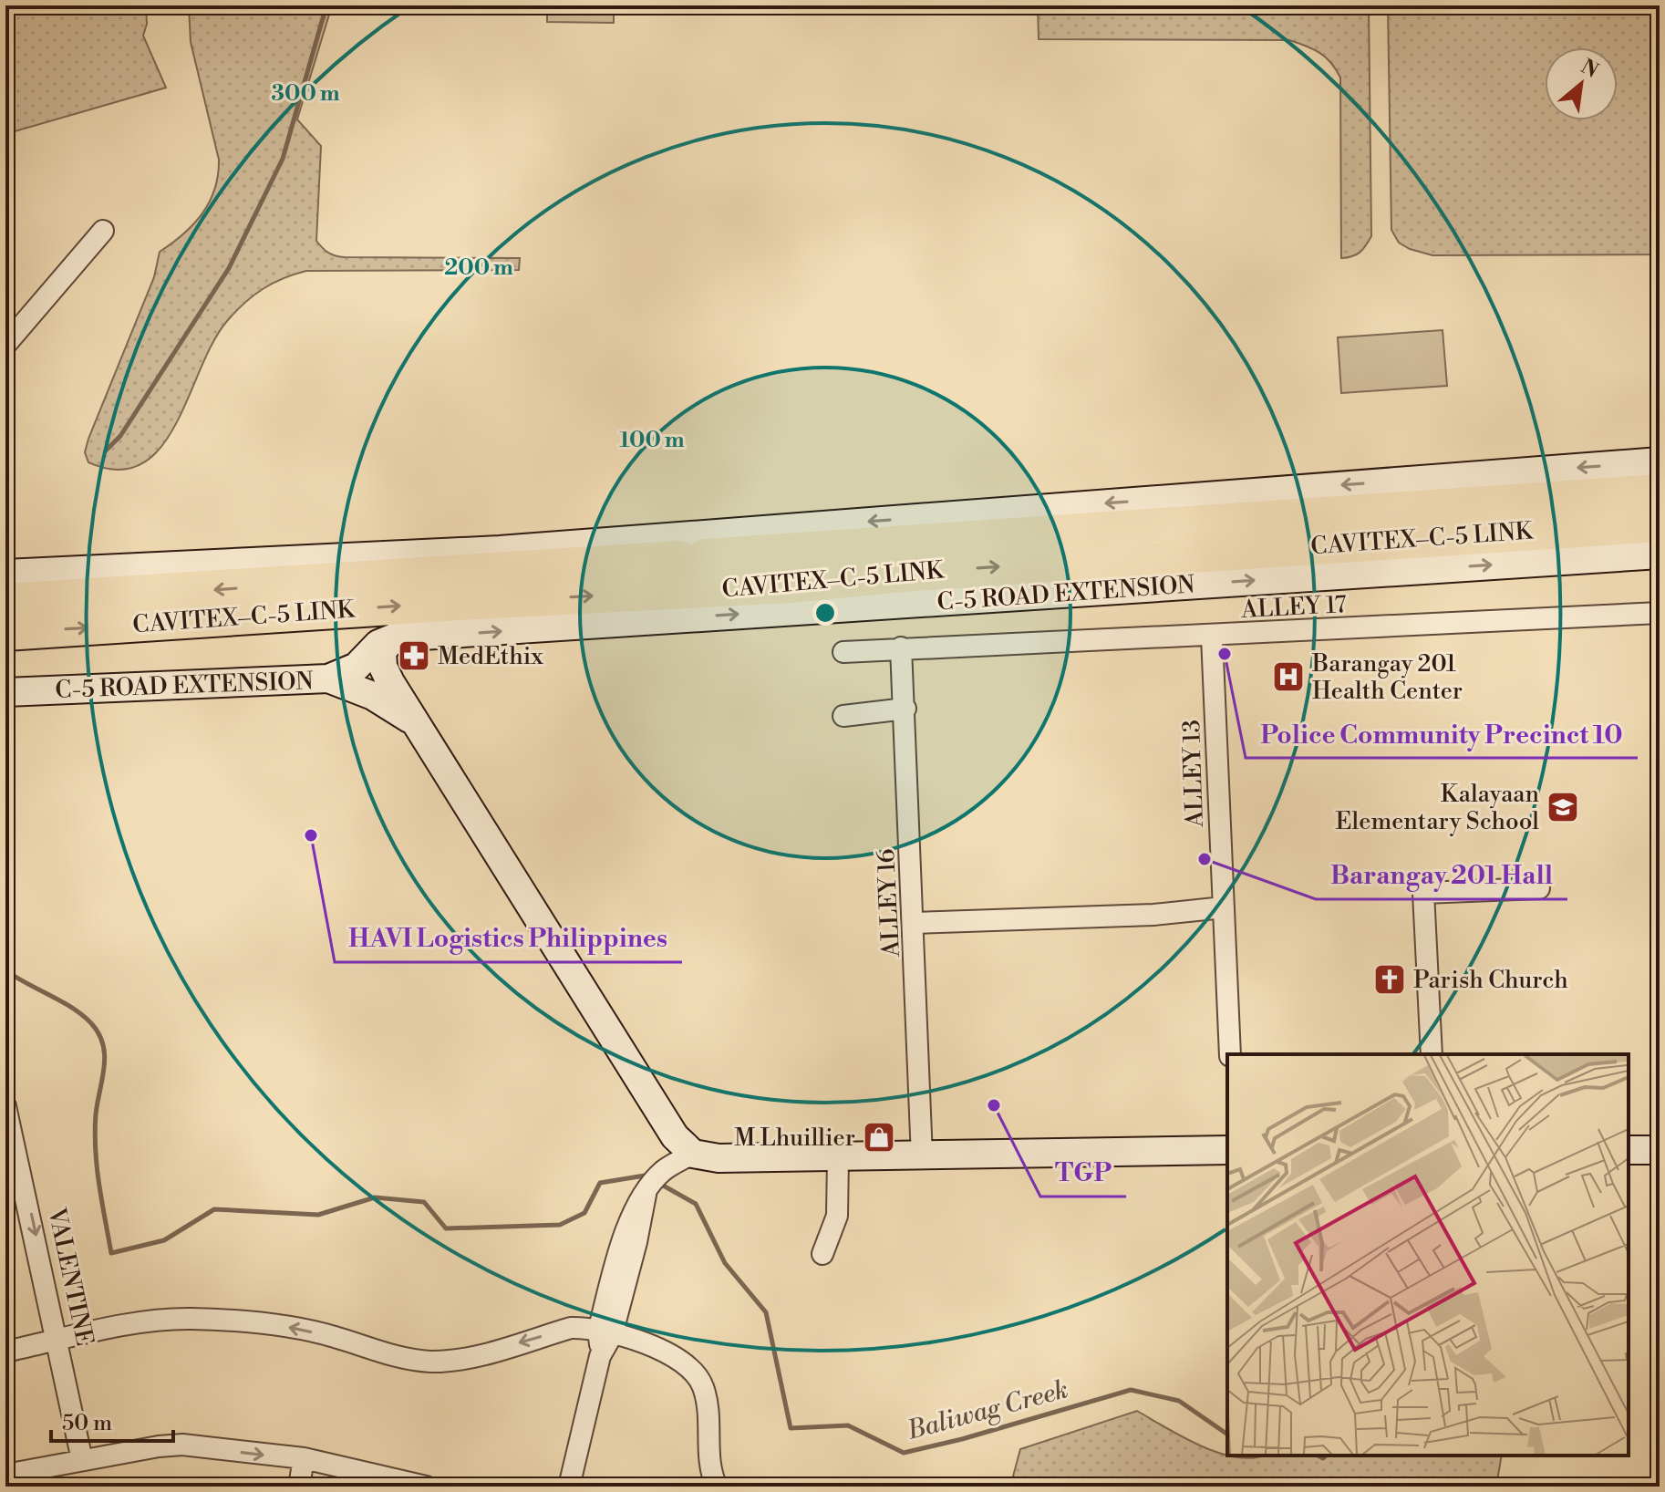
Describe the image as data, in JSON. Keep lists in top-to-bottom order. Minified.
{"streets":{"highway":["CAVITEX–C-5 LINK"],"main road":["C-5 ROAD EXTENSION"],"street":["ALLEY 17","ALLEY 13","ALLEY 16","VALENTINE"]},"crossings":[["ALLEY 17","ALLEY 13"],["ALLEY 17","ALLEY 16"]],"one_way":["VALENTINE"],"water":["Baliwag Creek"],"places":{"other":["Police Community Precinct 10","HAVI Logistics Philippines","Barangay 201 Hall","TGP"],"pharmacy":["MedEthix"],"hospital":["Barangay 201 Health Center"],"school or university":["Kalayaan Elementary School"],"church":["Parish Church"],"shop":["M Lhuillier"]},"scale_bar":"50 m","north":"top right","rings":["300 m","200 m","100 m"]}
